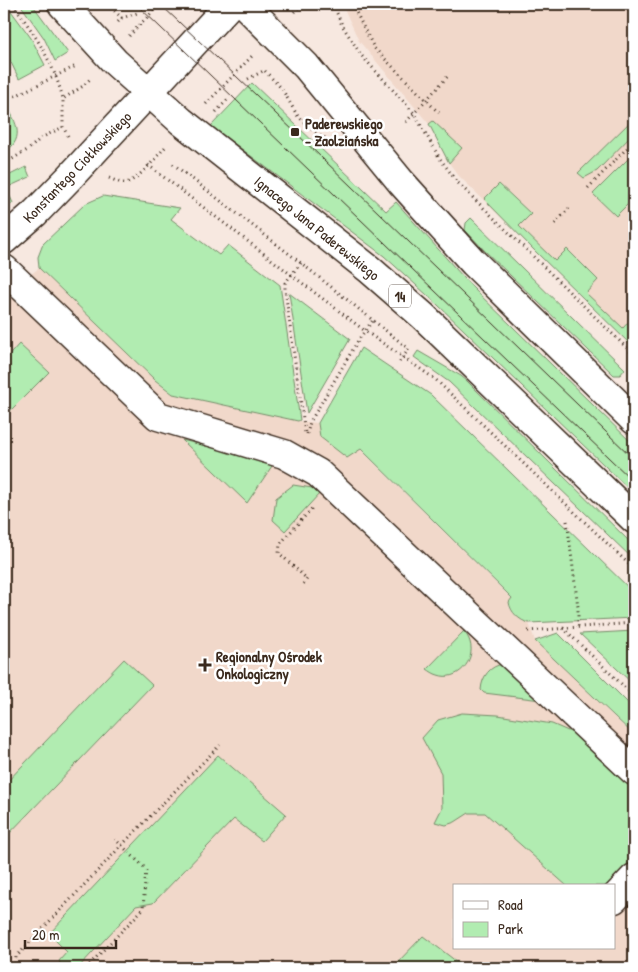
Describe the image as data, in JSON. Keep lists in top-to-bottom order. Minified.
{"streets":{"main road":["Konstantego Ciołkowskiego","Ignacego Jana Paderewskiego","14"]},"crossings":[["Konstantego Ciołkowskiego","Ignacego Jana Paderewskiego"]],"places":{"transit":["Paderewskiego - Zaolziańska"],"health":["Regionalny Ośrodek Onkologiczny"]},"legend":["Road","Park"],"scale_bar":"20 m"}
